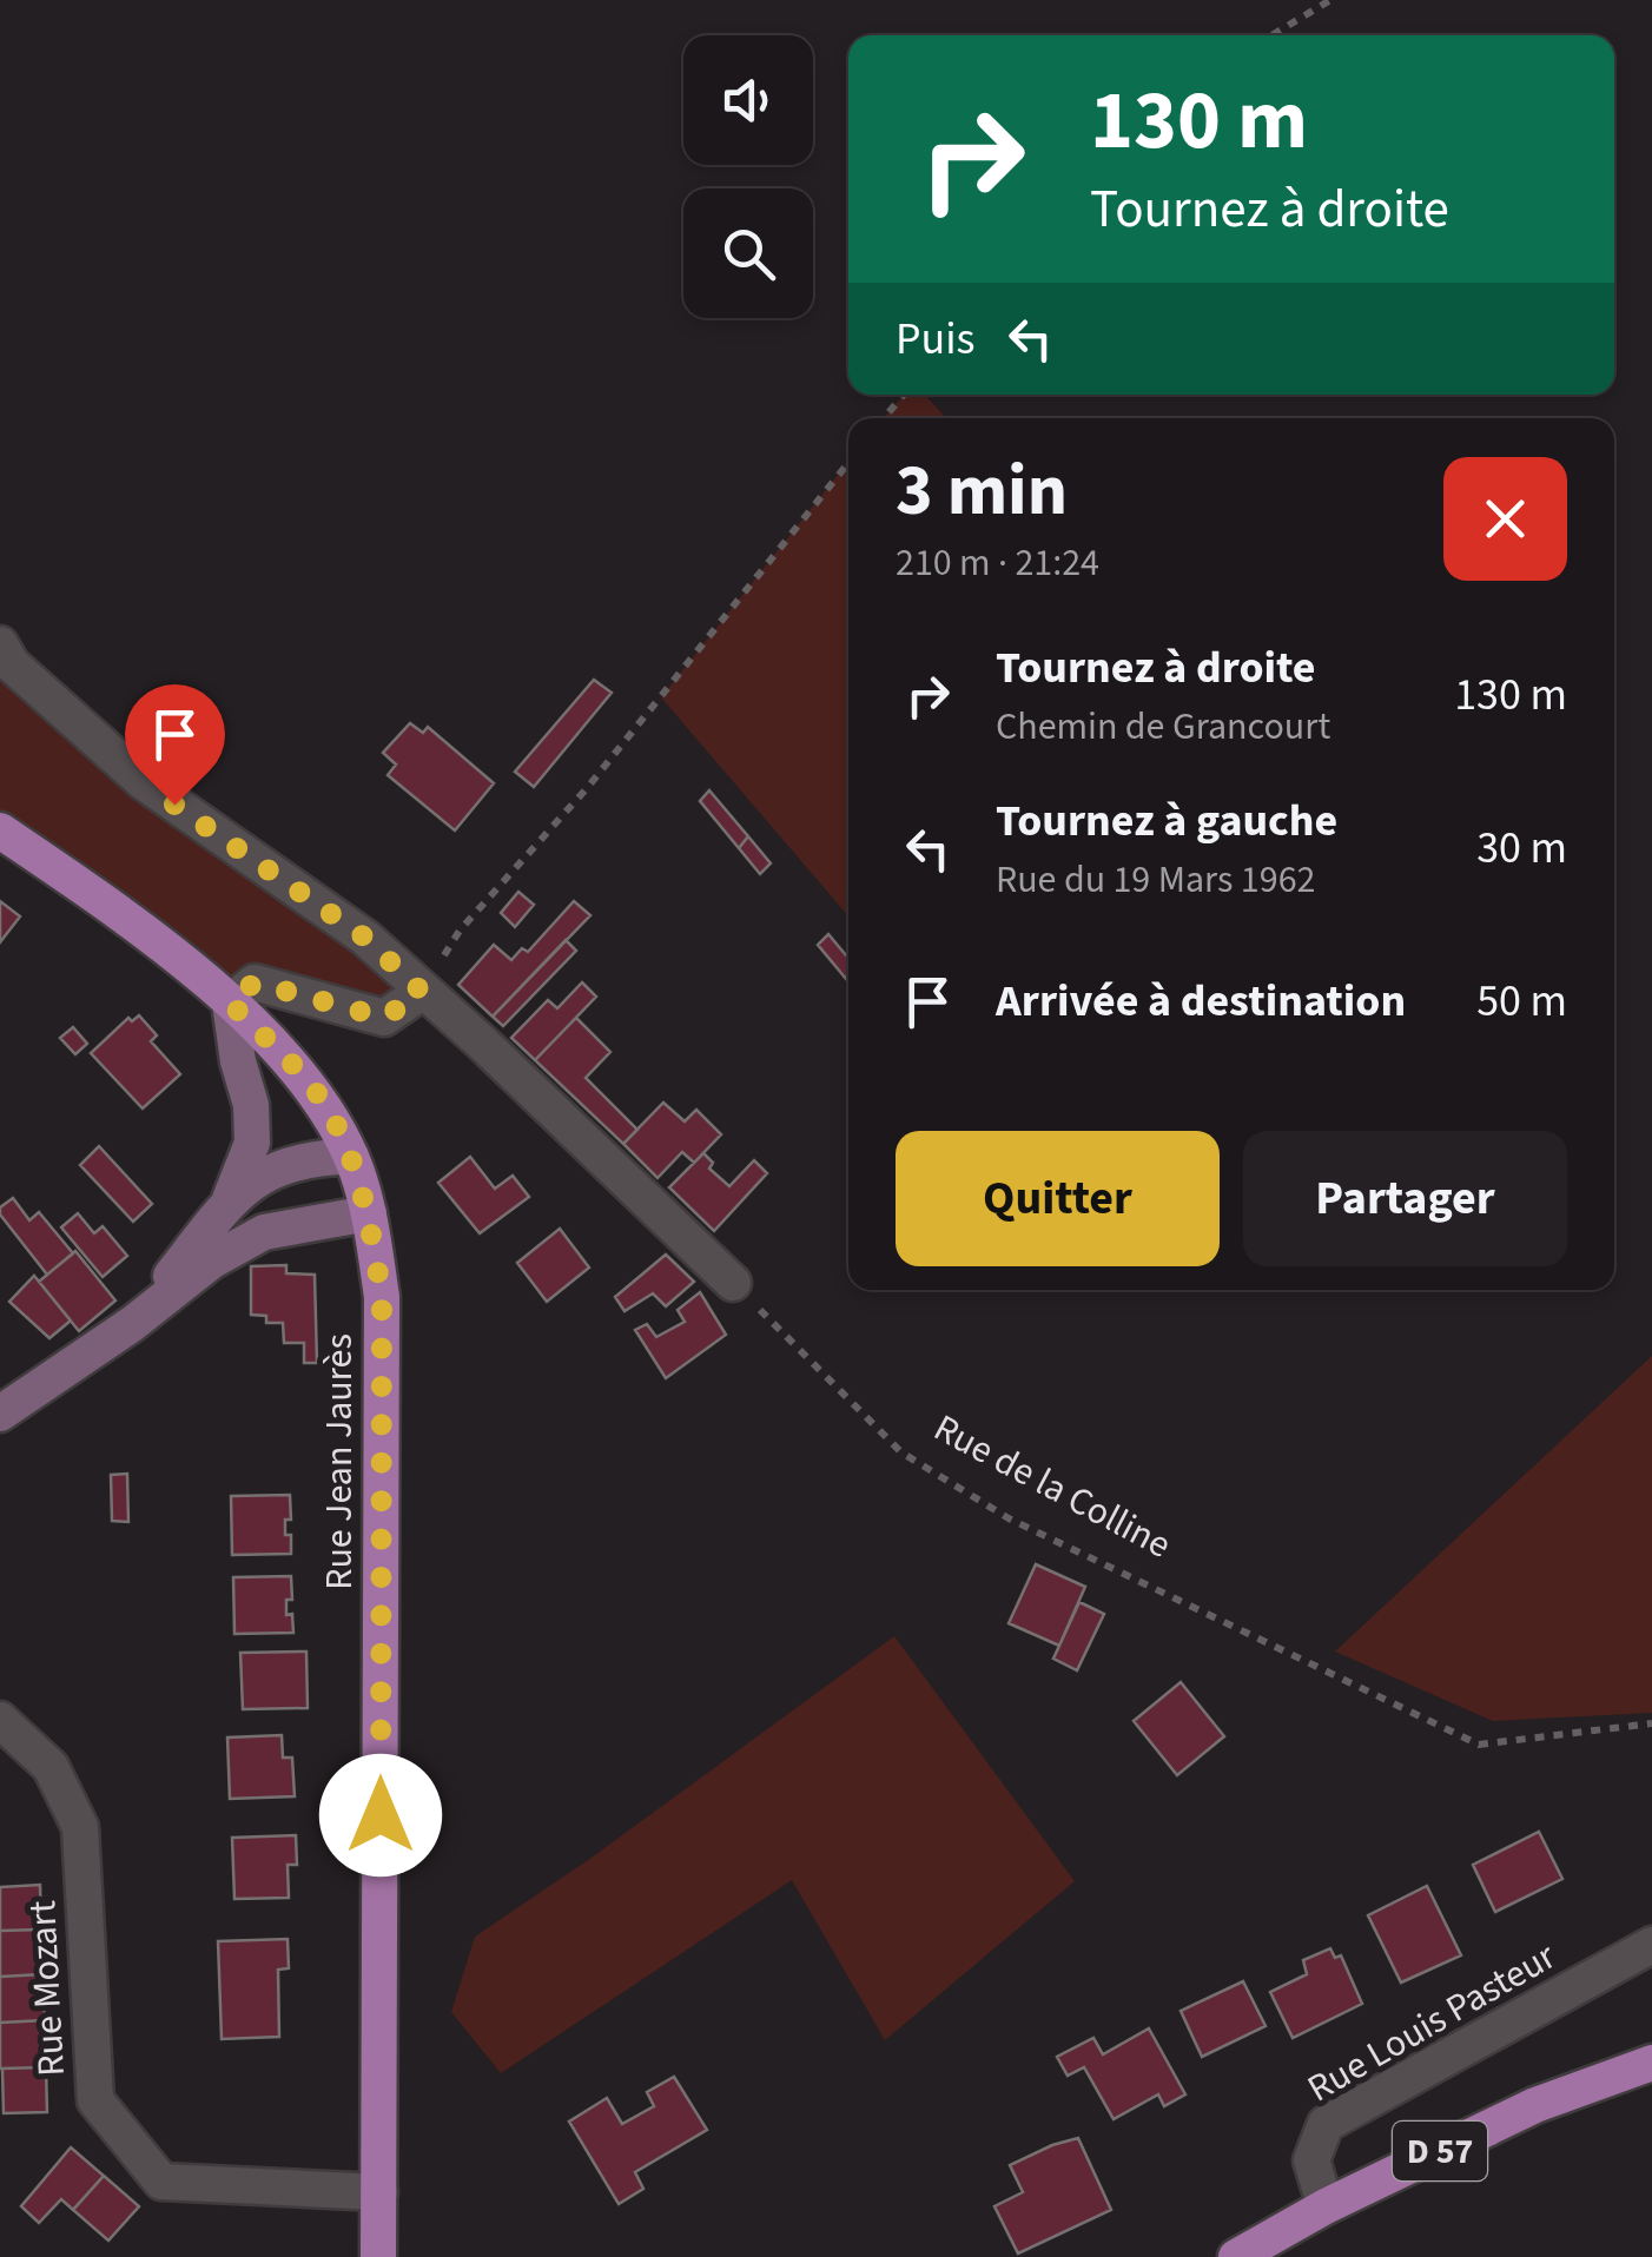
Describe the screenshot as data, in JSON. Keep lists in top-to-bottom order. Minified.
{"streets":{"main road":["Rue Jean Jaurès","D 57"],"street":["Rue Mozart","Rue Louis Pasteur"],"path":["Rue de la Colline"]},"crossings":[["Rue Jean Jaurès","Rue Mozart"],["Rue Louis Pasteur","D 57"]],"page":{"turn":["130 m","Tournez à droite"],"then":"Puis","heading":["3 min","210 m · 21:24"],"list":[{"name":"Tournez à droite","note":"Chemin de Grancourt","value":"130 m"},{"name":"Tournez à gauche","note":"Rue du 19 Mars 1962","value":"30 m"},{"name":"Arrivée à destination","value":"50 m"}],"buttons":["Quitter","Partager"]}}
